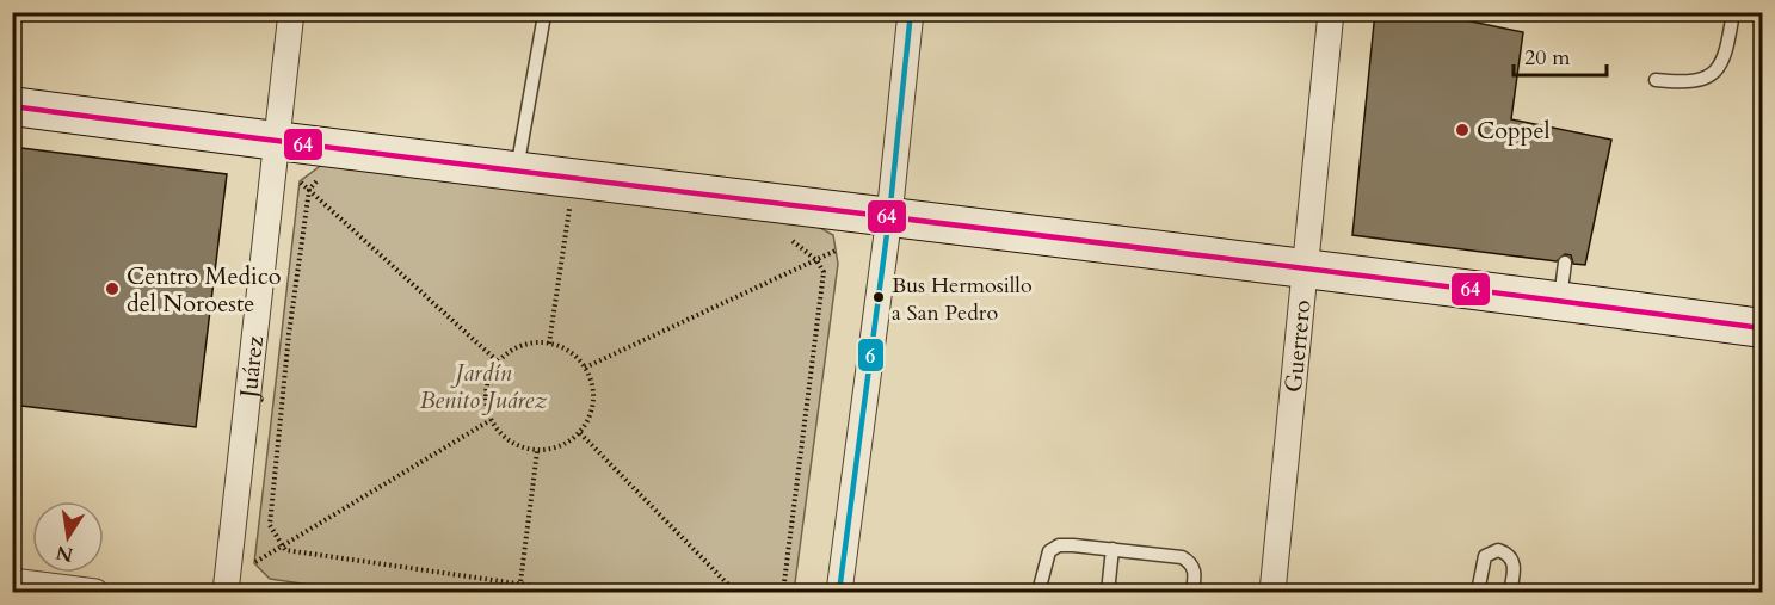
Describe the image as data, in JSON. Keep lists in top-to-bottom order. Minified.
{"streets":{"street":["Guerrero","Juárez"]},"parks":["Jardín Benito Juárez"],"places":["Coppel","Centro Medico del Noroeste","Bus Hermosillo a San Pedro"],"lines":["transit line 6","transit line 64"],"scale_bar":"20 m","north":"bottom"}
